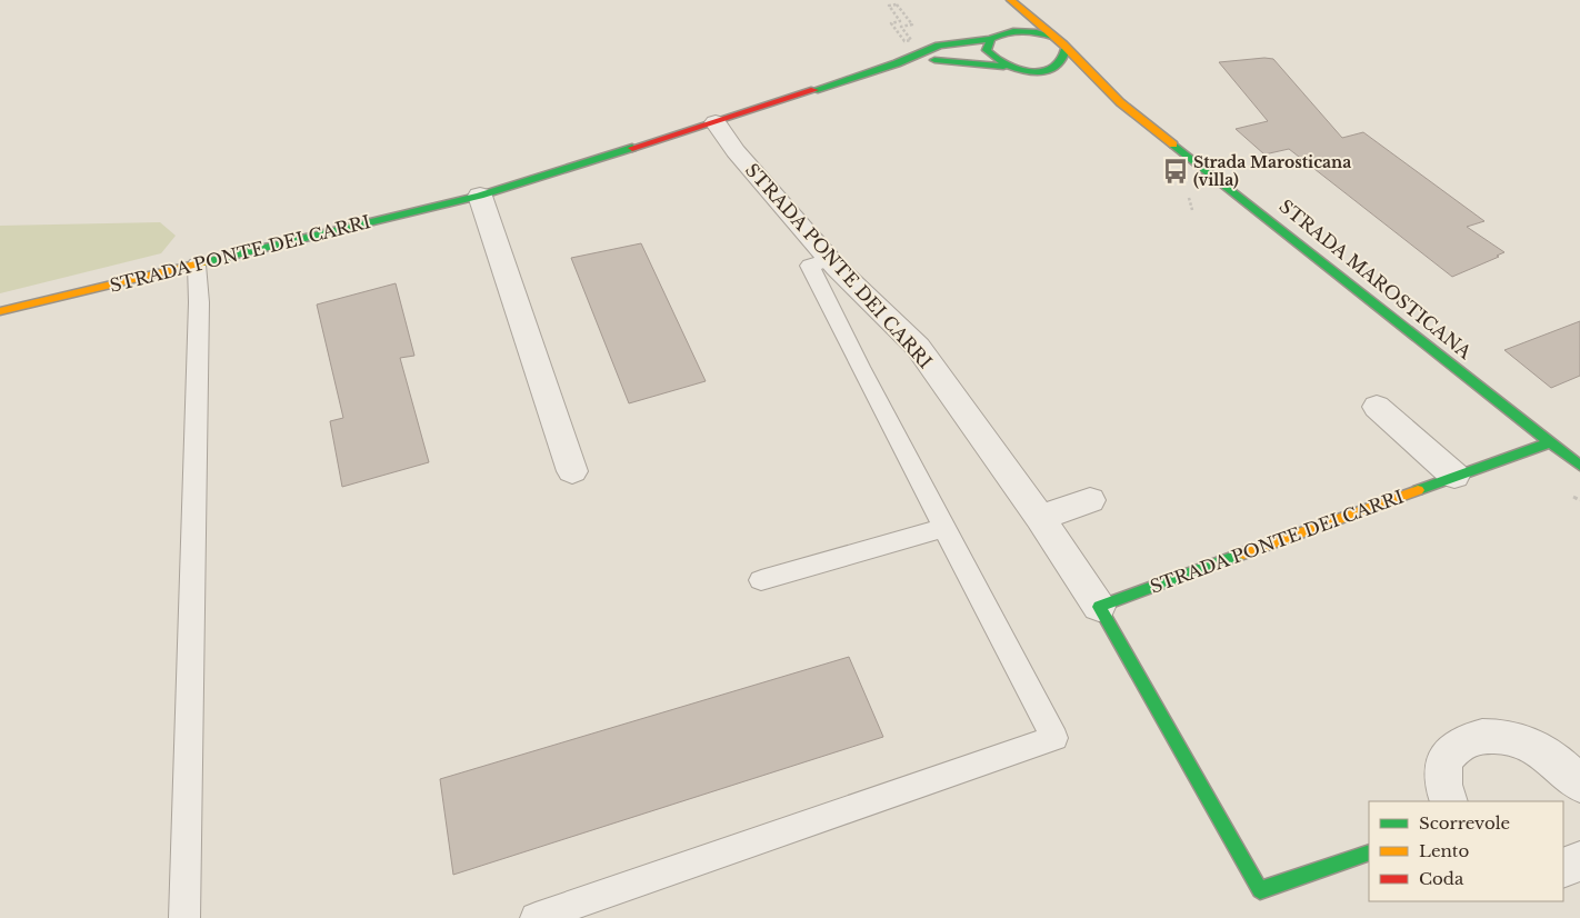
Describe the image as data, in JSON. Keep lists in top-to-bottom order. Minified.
{"streets":{"street":["STRADA PONTE DEI CARRI","STRADA MAROSTICANA"]},"crossings":[["STRADA PONTE DEI CARRI","STRADA MAROSTICANA"]],"places":{"bus stop":["Strada Marosticana (villa)"]},"legend":["Scorrevole","Lento","Coda"]}
